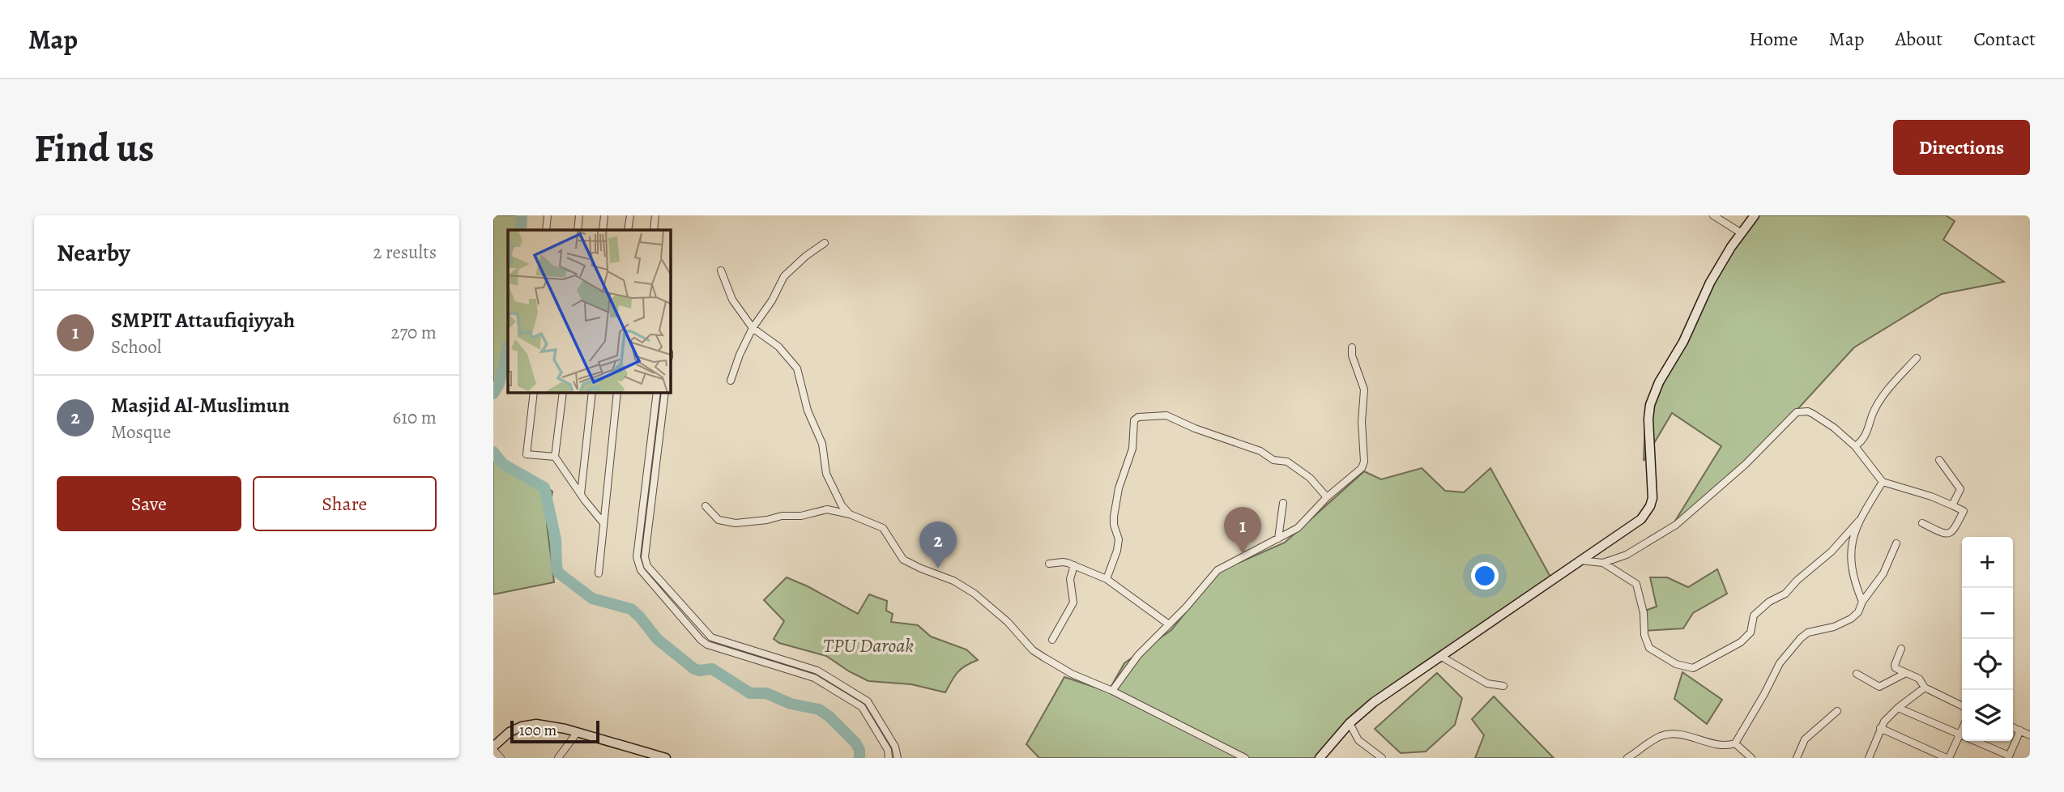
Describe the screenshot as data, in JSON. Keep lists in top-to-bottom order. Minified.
{"parks":["TPU Daroak"],"scale_bar":"100 m","page":{"header":"Map","nav":["Home","Map","About","Contact"],"buttons":["Directions",["Save","Share"]],"title":"Find us","heading":["Nearby","2 results"],"list":[{"mark":"1","name":"SMPIT Attaufiqiyyah","note":"School","value":"270 m"},{"mark":"2","name":"Masjid Al-Muslimun","note":"Mosque","value":"610 m"}],"pins":["1","2"],"map_buttons":["+","−"],"scale":"100 m"}}
